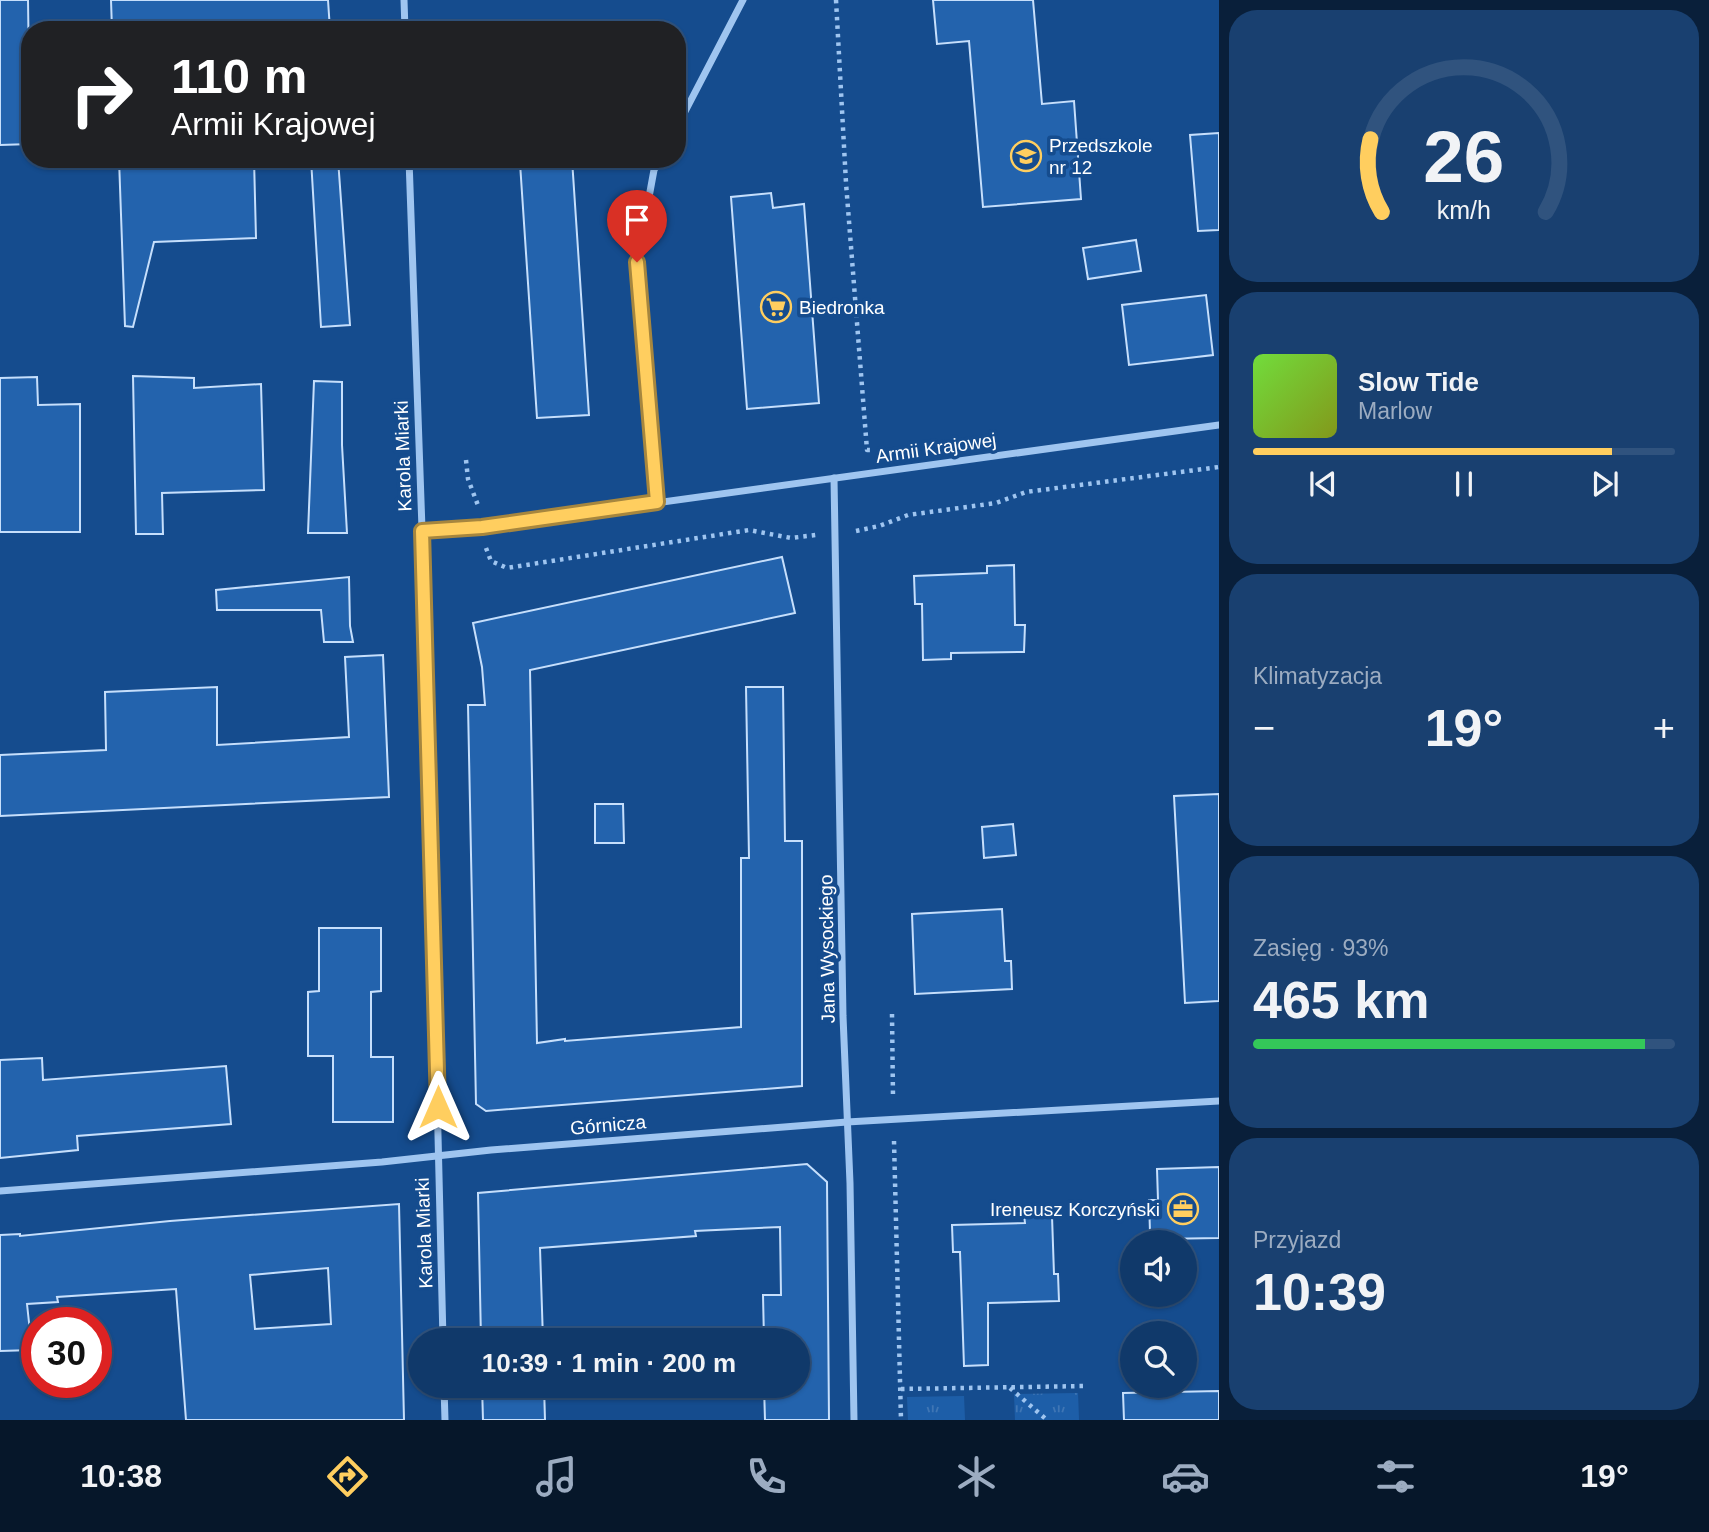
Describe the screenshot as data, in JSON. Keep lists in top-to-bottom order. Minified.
{"streets":{"street":["Armii Krajowej","Karola Miarki","Jana Wysockiego","Górnicza"]},"crossings":[["Armii Krajowej","Karola Miarki"],["Armii Krajowej","Jana Wysockiego"],["Karola Miarki","Górnicza"],["Jana Wysockiego","Górnicza"]],"places":{"school or university":["Przedszkole nr 12"],"supermarket":["Biedronka"],"office":["Ireneusz Korczyński"]},"page":{"turn":["110 m","Armii Krajowej"],"song":["Slow Tide","Marlow"],"tile":["Klimatyzacja",["Zasięg · 93%","465 km"],["Przyjazd","10:39"]],"heat":["−","19°","+"],"limit":"30","trip":"10:39 · 1 min · 200 m","tabs":["10:38","19°"],"gauge":["26","km/h"]}}
